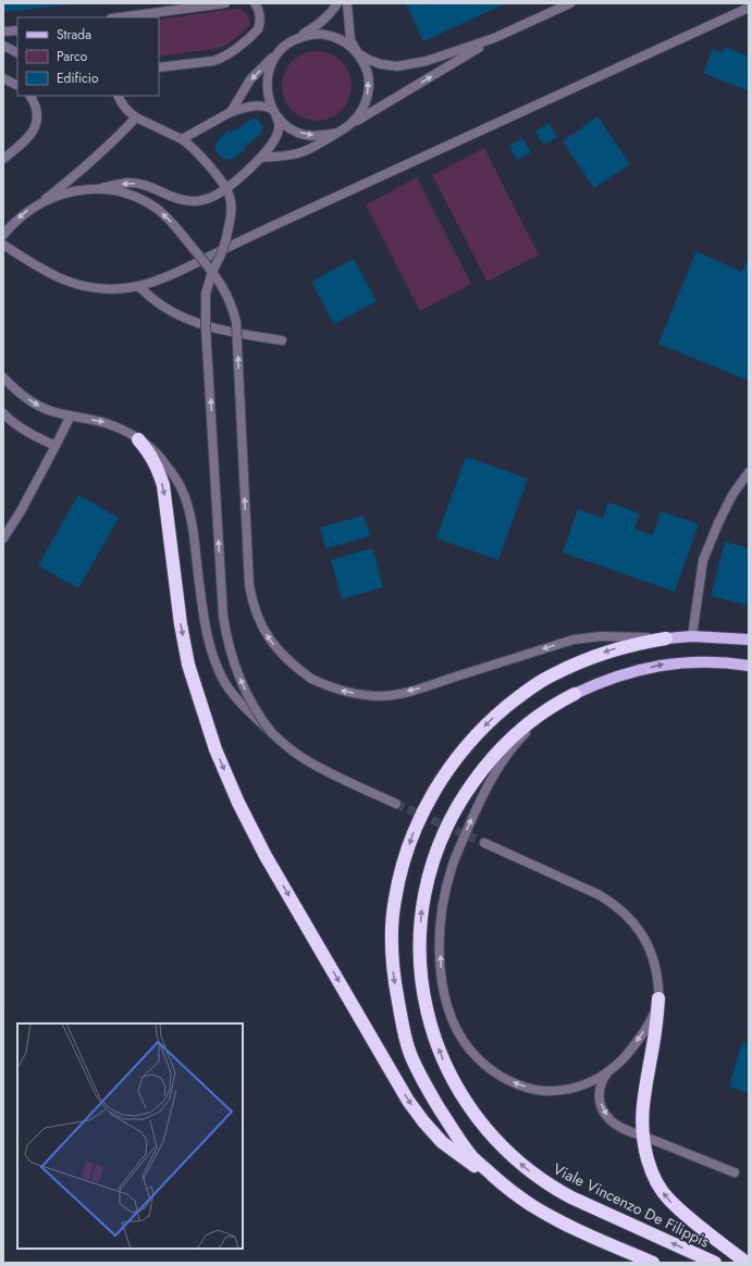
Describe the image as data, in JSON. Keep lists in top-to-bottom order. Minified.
{"streets":{"highway":["Viale Vincenzo De Filippis"]},"legend":["Strada","Parco","Edificio"]}
